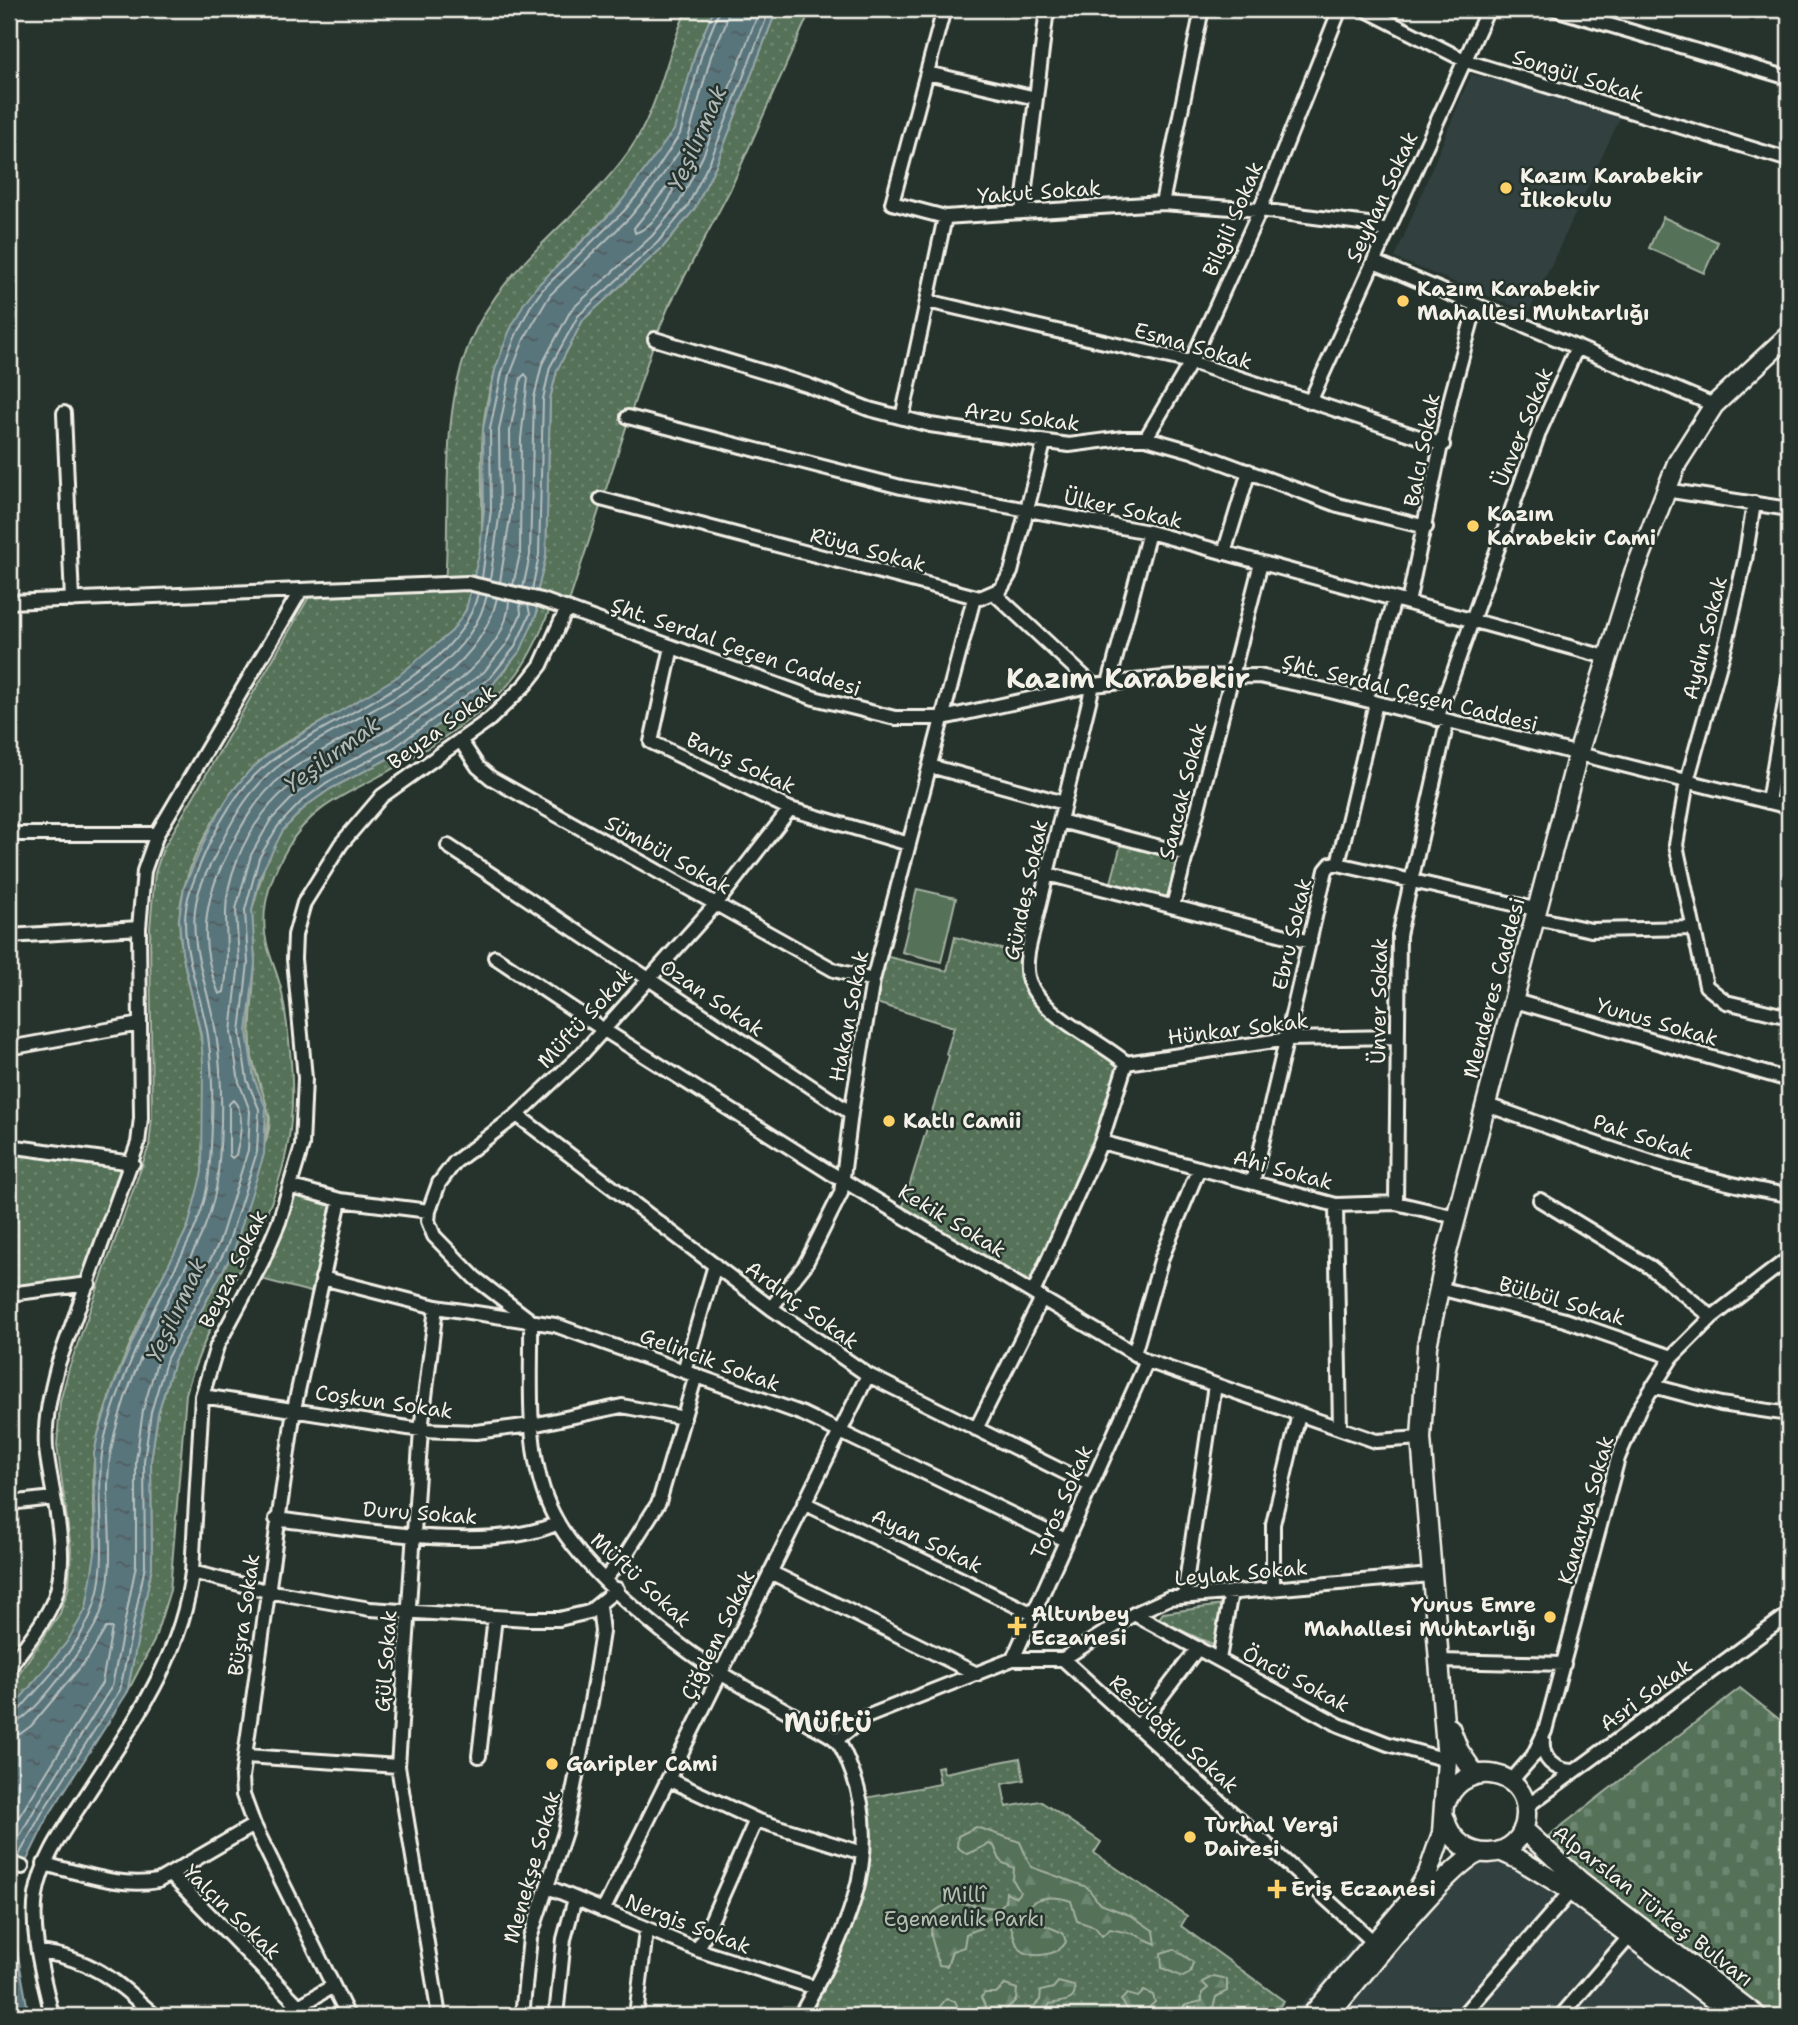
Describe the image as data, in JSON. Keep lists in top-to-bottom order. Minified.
{"streets":{"street":["Songül Sokak","Yakut Sokak","Seyhan Sokak","Bilgili Sokak","Esma Sokak","Arzu Sokak","Ünver Sokak","Balcı Sokak","Ülker Sokak","Rüya Sokak","Aydın Sokak","Şht. Serdal Çeçen Caddesi","Beyza Sokak","Barış Sokak","Sancak Sokak","Sümbül Sokak","Gündeş Sokak","Ebru Sokak","Menderes Caddesi","Ozan Sokak","Hakan Sokak","Müftü Sokak","Yunus Sokak","Hünkar Sokak","Pak Sokak","Ahi Sokak","Kekik Sokak","Bülbül Sokak","Ardınç Sokak","Gelincik Sokak","Coşkun Sokak","Toros Sokak","Kanarya Sokak","Duru Sokak","Ayan Sokak","Leylak Sokak","Büşra Sokak","Çiğdem Sokak","Gül Sokak","Öncü Sokak","Asri Sokak","Resüloğlu Sokak","Menekşe Sokak","Alparslan Türkeş Bulvarı","Yalçın Sokak","Nergis Sokak"]},"crossings":[["Songül Sokak","Seyhan Sokak"],["Yakut Sokak","Seyhan Sokak"],["Yakut Sokak","Bilgili Sokak"],["Seyhan Sokak","Esma Sokak"],["Bilgili Sokak","Esma Sokak"],["Bilgili Sokak","Arzu Sokak"],["Esma Sokak","Balcı Sokak"],["Arzu Sokak","Balcı Sokak"],["Ünver Sokak","Ülker Sokak"],["Ünver Sokak","Şht. Serdal Çeçen Caddesi"],["Ünver Sokak","Hünkar Sokak"],["Ünver Sokak","Ahi Sokak"],["Balcı Sokak","Ülker Sokak"],["Ülker Sokak","Sancak Sokak"],["Ülker Sokak","Ebru Sokak"],["Ülker Sokak","Menderes Caddesi"],["Rüya Sokak","Hakan Sokak"],["Aydın Sokak","Şht. Serdal Çeçen Caddesi"],["Şht. Serdal Çeçen Caddesi","Beyza Sokak"],["Şht. Serdal Çeçen Caddesi","Barış Sokak"],["Şht. Serdal Çeçen Caddesi","Sancak Sokak"],["Şht. Serdal Çeçen Caddesi","Gündeş Sokak"],["Şht. Serdal Çeçen Caddesi","Ebru Sokak"],["Şht. Serdal Çeçen Caddesi","Menderes Caddesi"],["Şht. Serdal Çeçen Caddesi","Hakan Sokak"],["Beyza Sokak","Sümbül Sokak"],["Beyza Sokak","Coşkun Sokak"],["Beyza Sokak","Yalçın Sokak"],["Barış Sokak","Hakan Sokak"],["Barış Sokak","Müftü Sokak"],["Sümbül Sokak","Hakan Sokak"],["Sümbül Sokak","Müftü Sokak"],["Gündeş Sokak","Hünkar Sokak"],["Ebru Sokak","Hünkar Sokak"],["Ebru Sokak","Ahi Sokak"],["Menderes Caddesi","Yunus Sokak"],["Menderes Caddesi","Pak Sokak"],["Menderes Caddesi","Ahi Sokak"],["Menderes Caddesi","Kekik Sokak"],["Menderes Caddesi","Bülbül Sokak"],["Menderes Caddesi","Kanarya Sokak"],["Menderes Caddesi","Leylak Sokak"],["Menderes Caddesi","Öncü Sokak"],["Menderes Caddesi","Asri Sokak"],["Menderes Caddesi","Resüloğlu Sokak"],["Menderes Caddesi","Alparslan Türkeş Bulvarı"],["Ozan Sokak","Hakan Sokak"],["Ozan Sokak","Müftü Sokak"],["Hakan Sokak","Kekik Sokak"],["Hakan Sokak","Ardınç Sokak"],["Müftü Sokak","Kekik Sokak"],["Müftü Sokak","Ardınç Sokak"],["Müftü Sokak","Gelincik Sokak"],["Müftü Sokak","Coşkun Sokak"],["Müftü Sokak","Duru Sokak"],["Müftü Sokak","Çiğdem Sokak"],["Kekik Sokak","Toros Sokak"],["Bülbül Sokak","Kanarya Sokak"],["Ardınç Sokak","Toros Sokak"],["Ardınç Sokak","Çiğdem Sokak"],["Gelincik Sokak","Toros Sokak"],["Gelincik Sokak","Büşra Sokak"],["Gelincik Sokak","Çiğdem Sokak"],["Gelincik Sokak","Gül Sokak"],["Coşkun Sokak","Büşra Sokak"],["Coşkun Sokak","Gül Sokak"],["Toros Sokak","Ayan Sokak"],["Kanarya Sokak","Asri Sokak"],["Kanarya Sokak","Alparslan Türkeş Bulvarı"],["Duru Sokak","Büşra Sokak"],["Duru Sokak","Gül Sokak"],["Ayan Sokak","Çiğdem Sokak"],["Leylak Sokak","Öncü Sokak"],["Leylak Sokak","Resüloğlu Sokak"],["Çiğdem Sokak","Nergis Sokak"],["Asri Sokak","Alparslan Türkeş Bulvarı"],["Menekşe Sokak","Nergis Sokak"]],"districts":["Kazım Karabekir","Müftü"],"water":["Yeşilırmak"],"parks":["Millî Egemenlik Parkı"],"places":{"other":["Kazım Karabekir İlkokulu","Kazım Karabekir Mahallesi Muhtarlığı","Kazım Karabekir Cami","Katlı Camii","Yunus Emre Mahallesi Muhtarlığı","Garipler Cami","Turhal Vergi Dairesi"],"health":["Altunbey Eczanesi","Eriş Eczanesi"]}}
